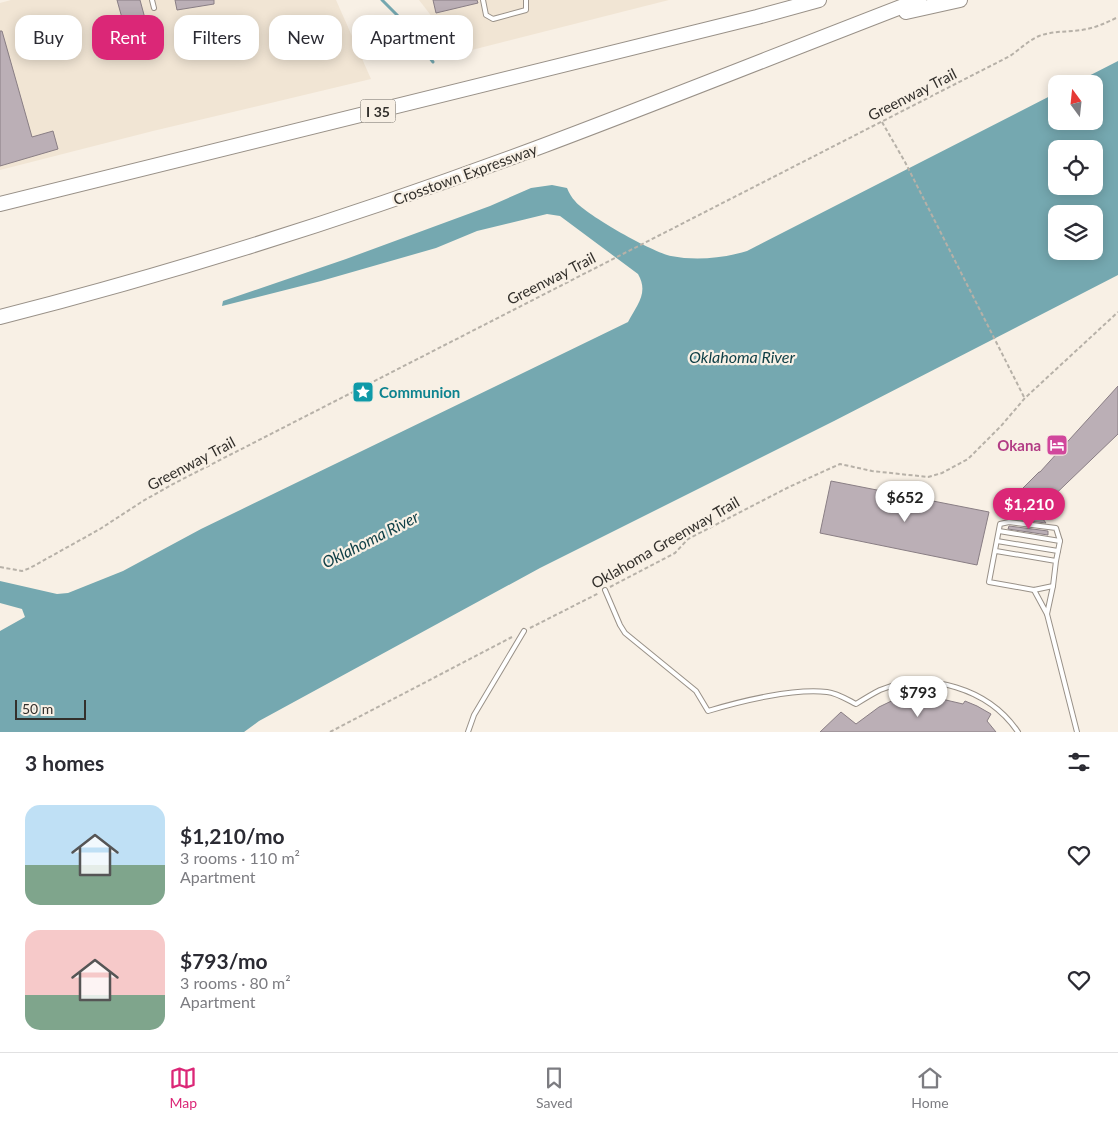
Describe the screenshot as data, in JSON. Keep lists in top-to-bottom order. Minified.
{"streets":{"highway":["I 35","Crosstown Expressway"],"path":["Greenway Trail","Oklahoma Greenway Trail"]},"water":["Oklahoma River"],"places":{"place":["Communion"],"hotel":["Okana"]},"scale_bar":"50 m","north":"top","page":{"chip":["Buy","Rent","Filters","New","Apartment"],"price":["$652","$1,210","$793"],"scale":"50 m","heading":"3 homes","list":[{"name":"$1,210/mo","note":"3 rooms · 110 m² · Apartment"},{"name":"$793/mo","note":"3 rooms · 80 m² · Apartment"}],"tabs":["Map","Saved","Home"]}}
